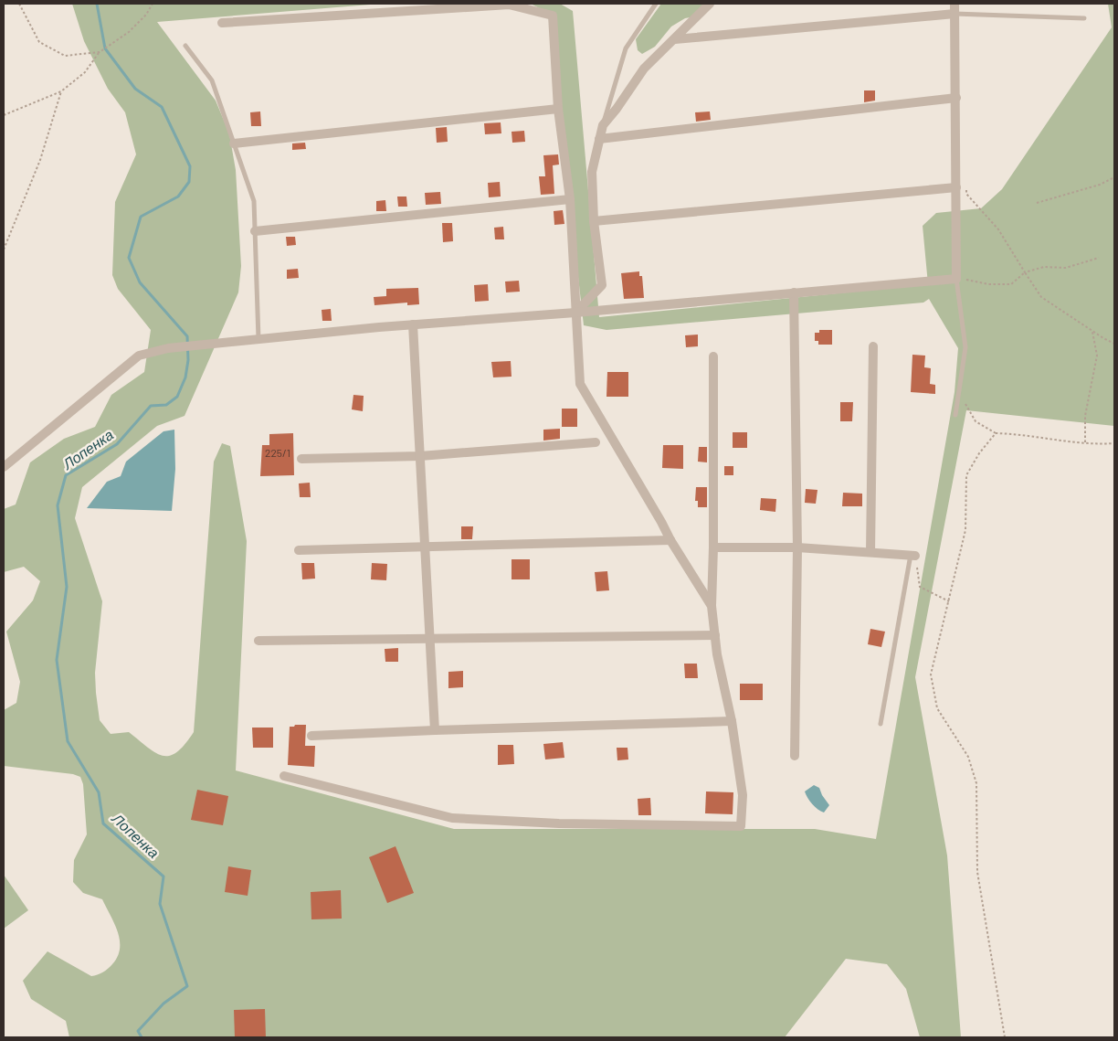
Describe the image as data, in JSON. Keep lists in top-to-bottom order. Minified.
{"water":["Лопенка"],"house_numbers":["225/1"]}
